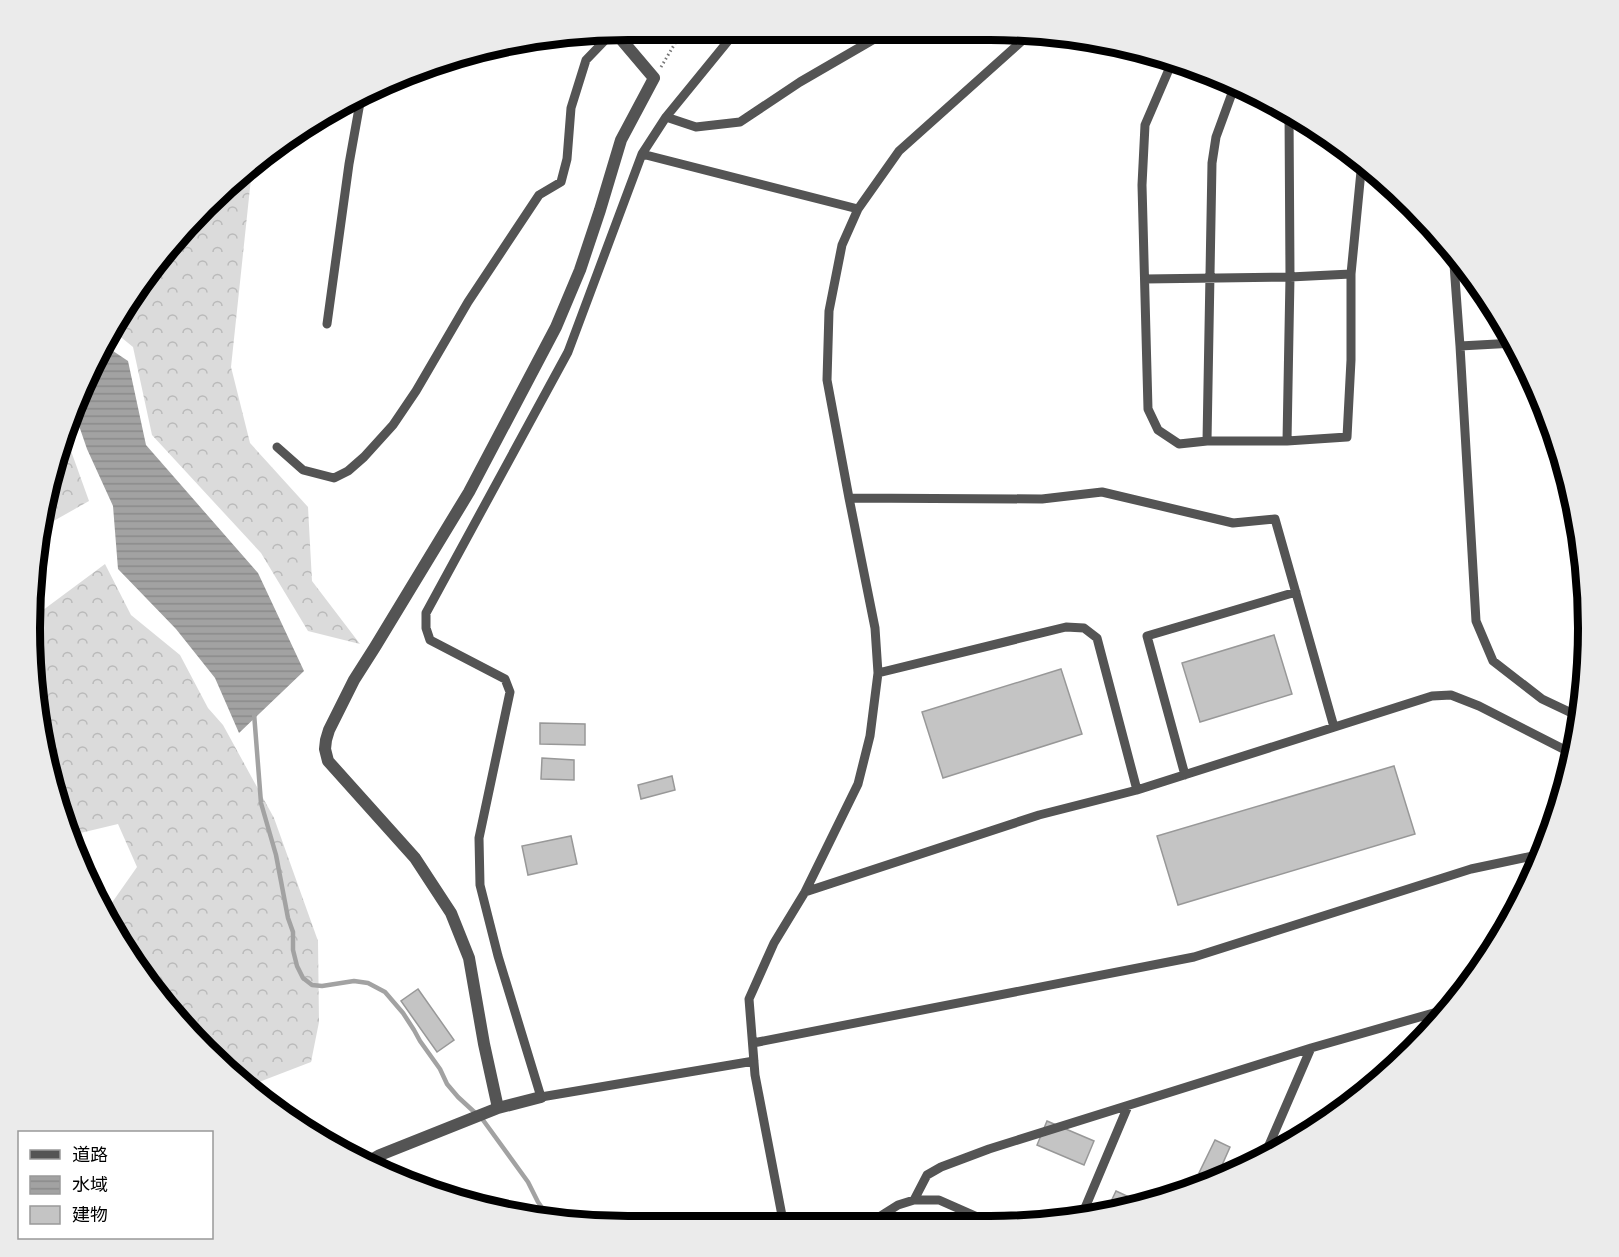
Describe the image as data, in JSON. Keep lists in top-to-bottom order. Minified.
{"legend":["道路","水域","建物"]}
